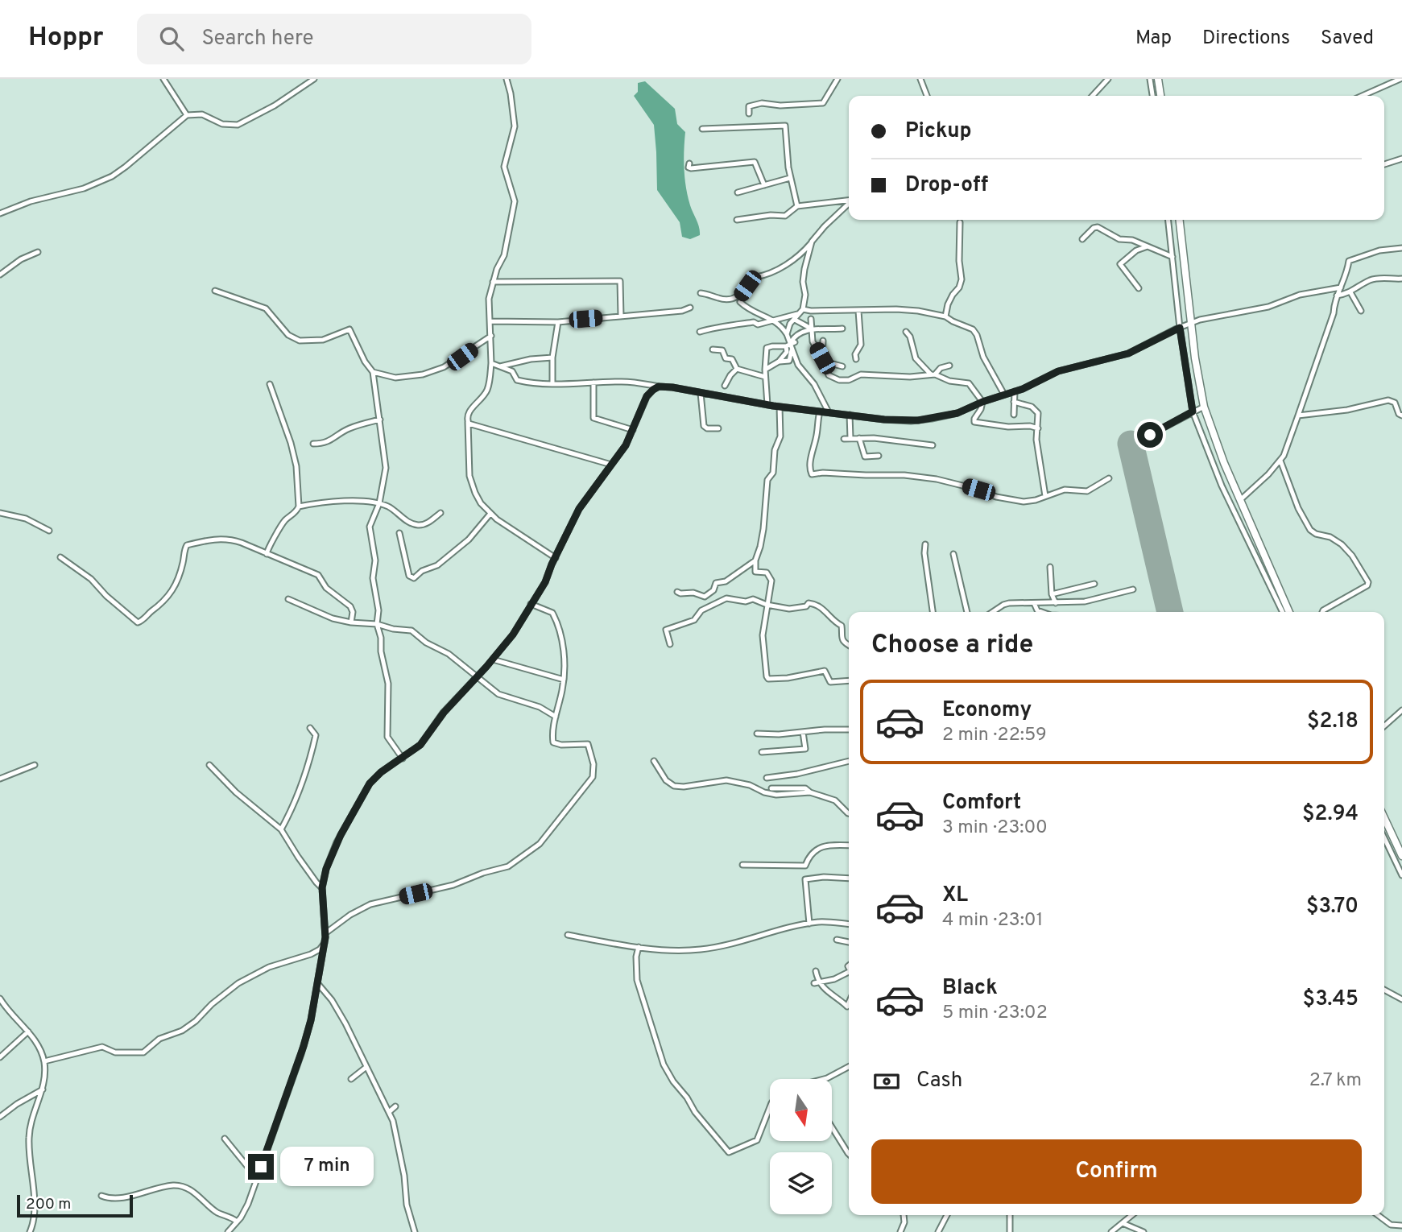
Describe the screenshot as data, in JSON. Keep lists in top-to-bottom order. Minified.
{"scale_bar":"200 m","north":"bottom","page":{"header":"Hoppr","search":"Search here","nav":["Map","Directions","Saved"],"banner":["Pickup","Drop-off"],"heading":"Choose a ride","list":[{"name":"Economy","note":"2 min · 22:59","value":"$2.18"},{"name":"Comfort","note":"3 min · 23:00","value":"$2.94"},{"name":"XL","note":"4 min · 23:01","value":"$3.70"},{"name":"Black","note":"5 min · 23:02","value":"$3.45"}],"pay":["Cash","2.7 km"],"buttons":"Confirm","bubble":"7 min","scale":"200 m"}}
